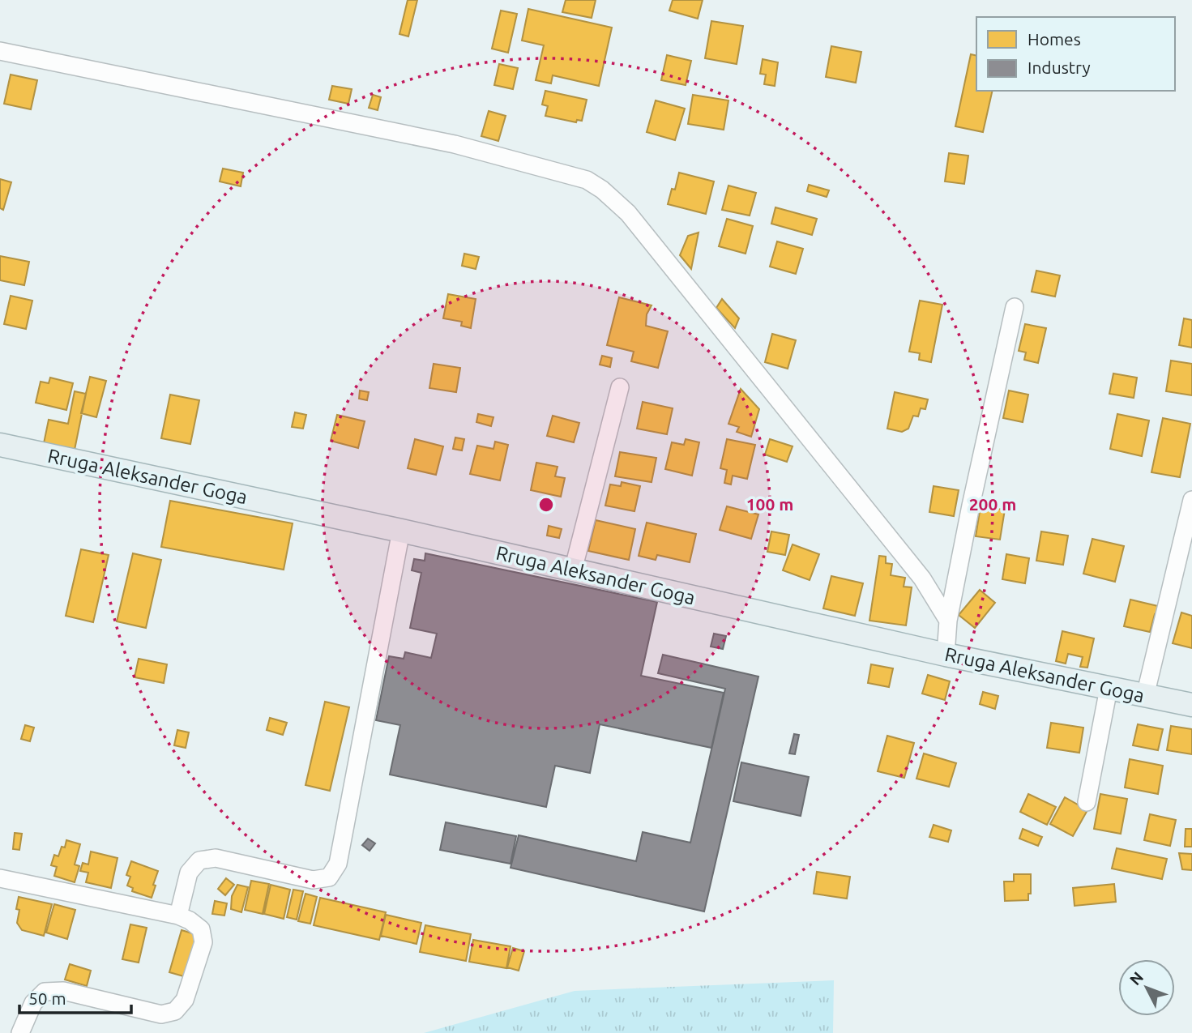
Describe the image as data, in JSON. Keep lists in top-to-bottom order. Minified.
{"streets":{"main road":["Rruga Aleksander Goga"]},"legend":["Homes","Industry"],"scale_bar":"50 m","north":"top left","rings":["100 m","200 m"]}
